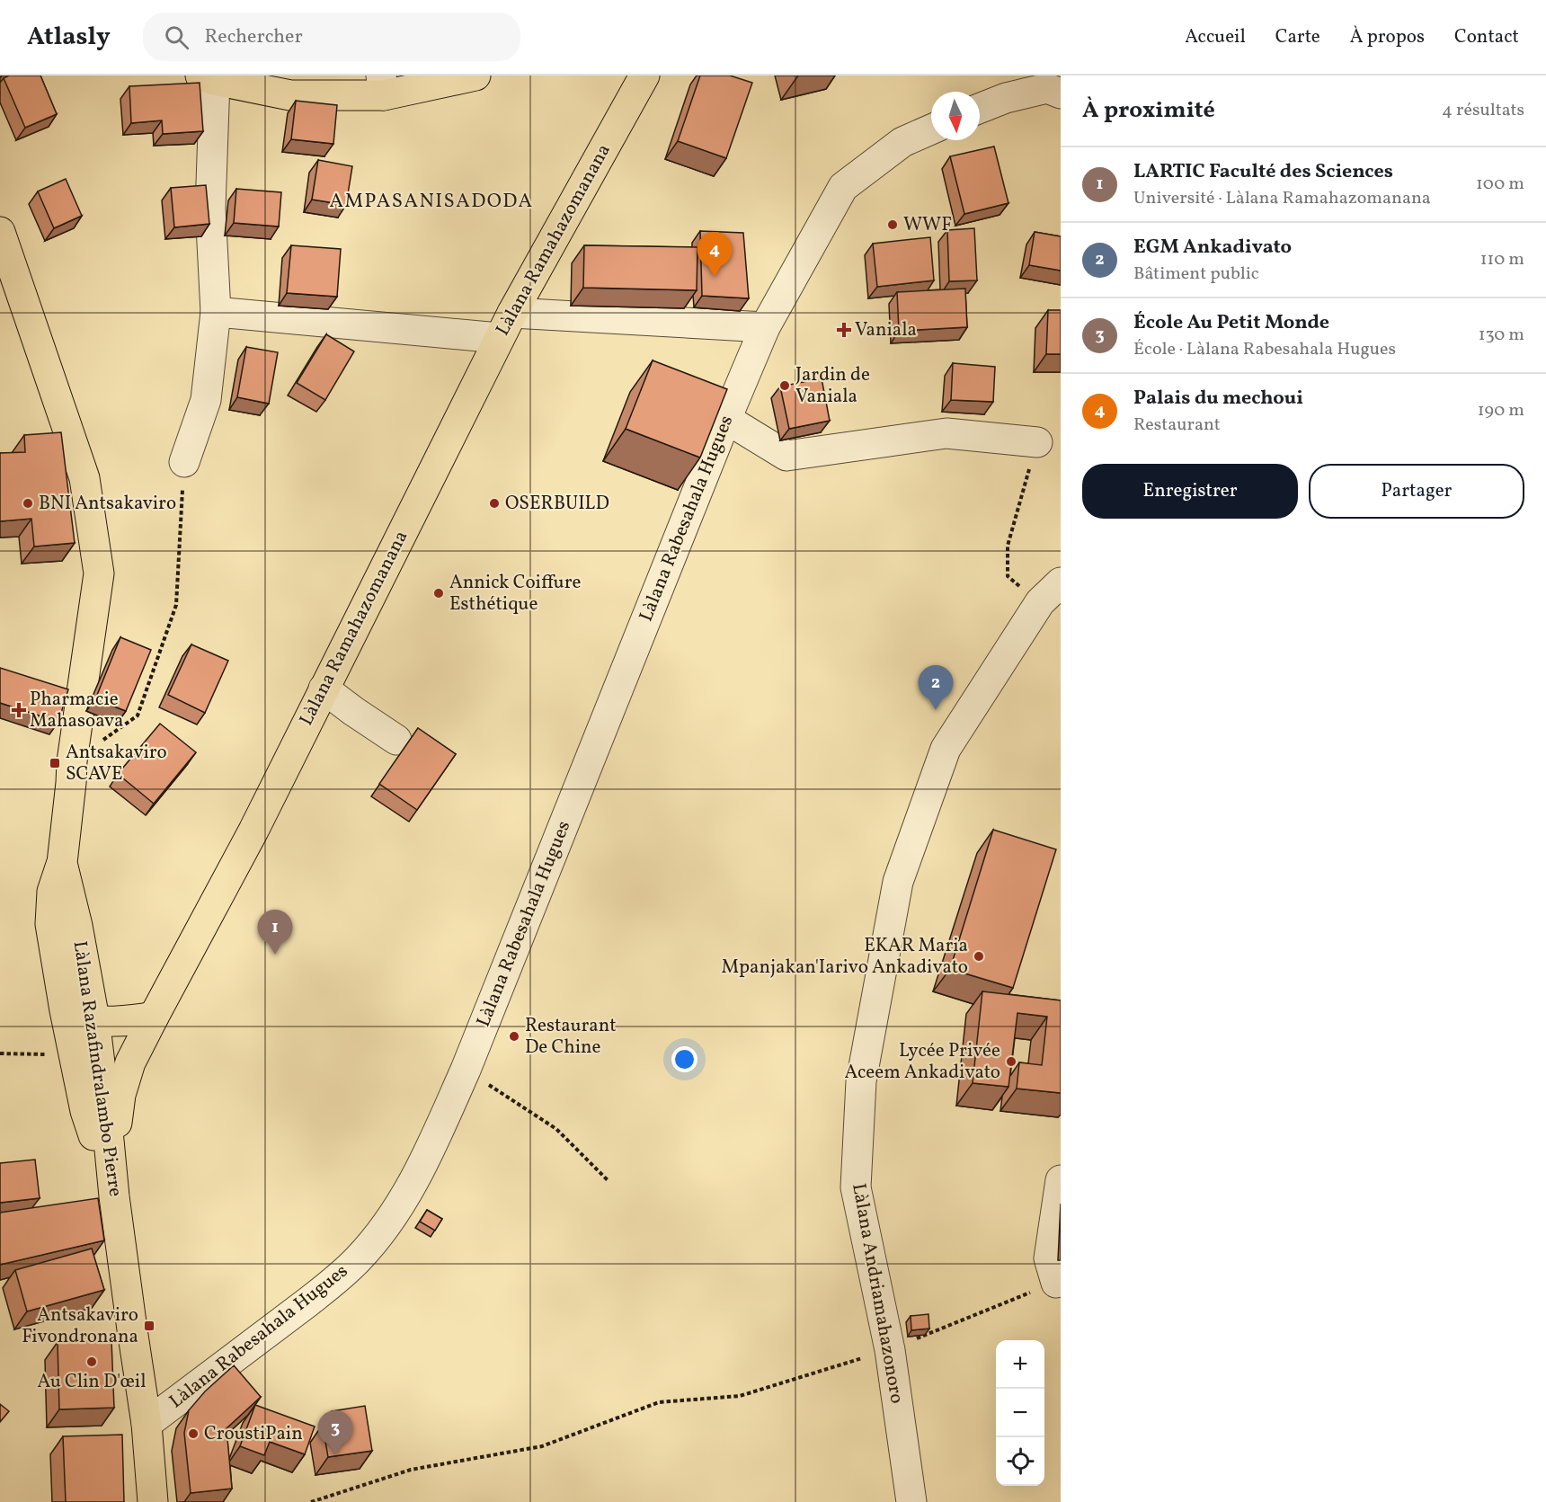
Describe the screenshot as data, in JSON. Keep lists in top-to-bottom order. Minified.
{"streets":{"main road":["Làlana Ramahazomanana","Làlana Razafindralambo Pierre"],"street":["Làlana Rabesahala Hugues","Làlana Andriamahazonoro"]},"crossings":[["Làlana Ramahazomanana","Làlana Razafindralambo Pierre"],["Làlana Rabesahala Hugues","Làlana Razafindralambo Pierre"]],"districts":["AMPASANISADODA"],"places":{"other":["WWF","Jardin de Vaniala","BNI Antsakaviro","OSERBUILD","Annick Coiffure Esthétique","EKAR Maria Mpanjakan'Iarivo Ankadivato","Restaurant De Chine","Lycée Privée Aceem Ankadivato","Au Clin D'œil","CroustiPain"],"health":["Vaniala","Pharmacie Mahasoava"],"transit":["Antsakaviro SCAVE","Antsakaviro Fivondronana"]},"north":"bottom","page":{"header":"Atlasly","search":"Rechercher","nav":["Accueil","Carte","À propos","Contact"],"heading":["À proximité","4 résultats"],"list":[{"mark":"1","name":"LARTIC Faculté des Sciences","note":"Université · Làlana Ramahazomanana","value":"100 m"},{"mark":"2","name":"EGM Ankadivato","note":"Bâtiment public","value":"110 m"},{"mark":"3","name":"École Au Petit Monde","note":"École · Làlana Rabesahala Hugues","value":"130 m"},{"mark":"4","name":"Palais du mechoui","note":"Restaurant","value":"190 m"}],"pins":["4","2","1","3"],"buttons":["Enregistrer","Partager"],"map_buttons":["+","−"]}}
